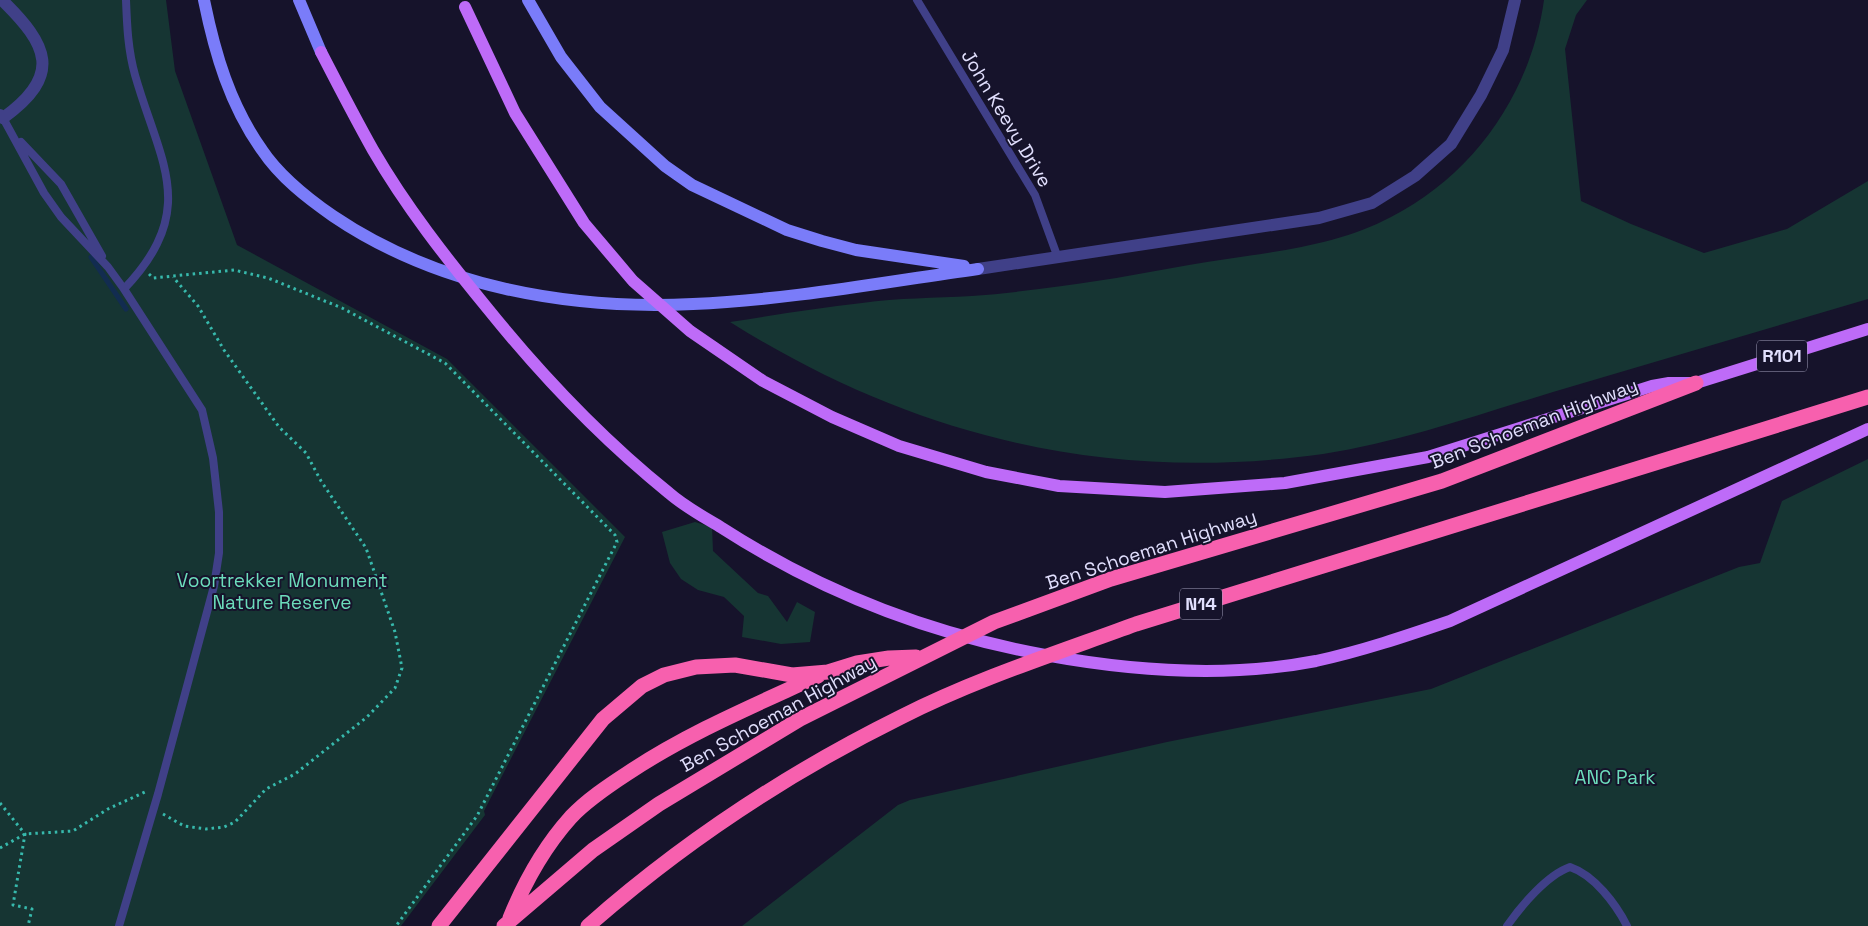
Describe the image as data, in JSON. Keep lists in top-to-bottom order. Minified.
{"streets":{"highway":["Ben Schoeman Highway","N14"],"main road":["R101"],"lane":["John Keevy Drive"]},"parks":["Voortrekker Monument Nature Reserve","ANC Park"]}
